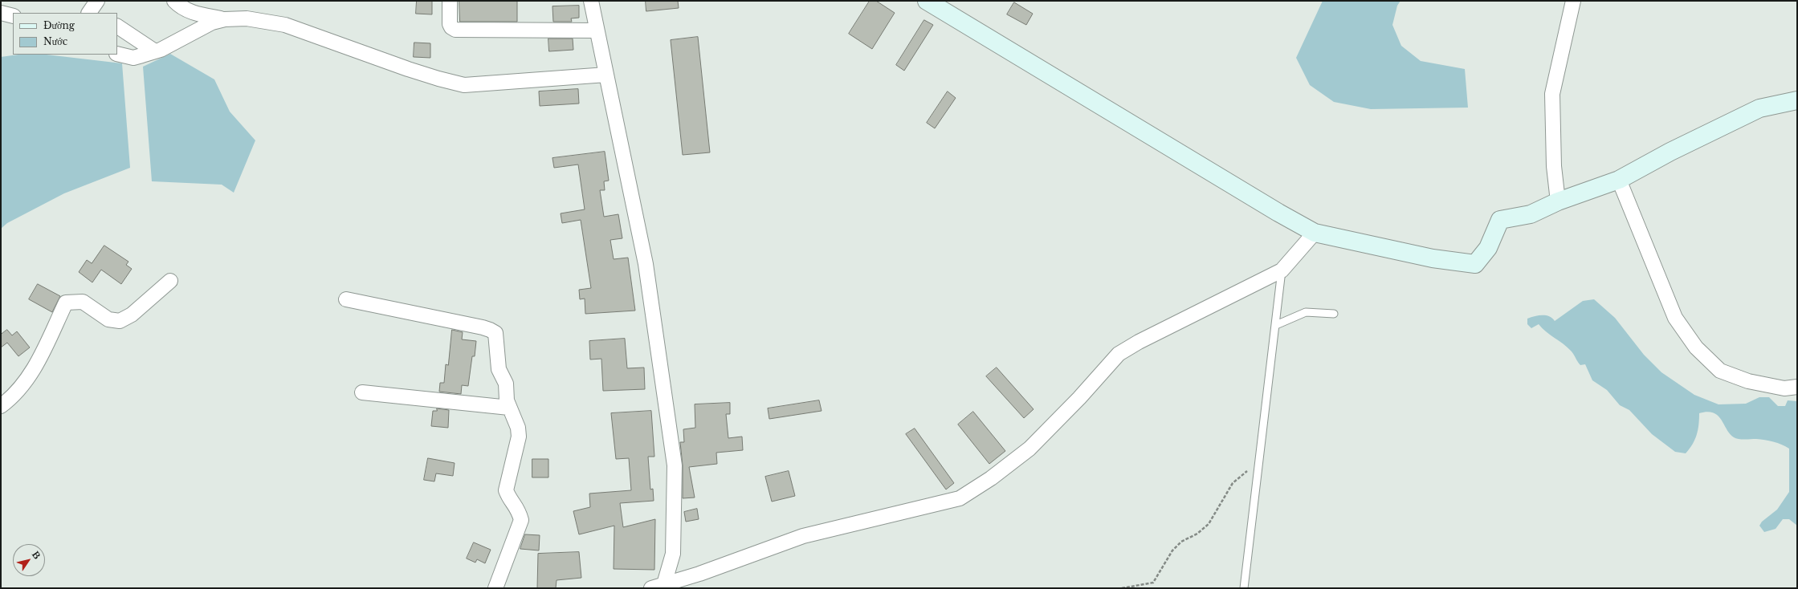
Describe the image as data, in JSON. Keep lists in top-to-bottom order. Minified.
{"legend":["Đường","Nước"],"north":"top right"}
